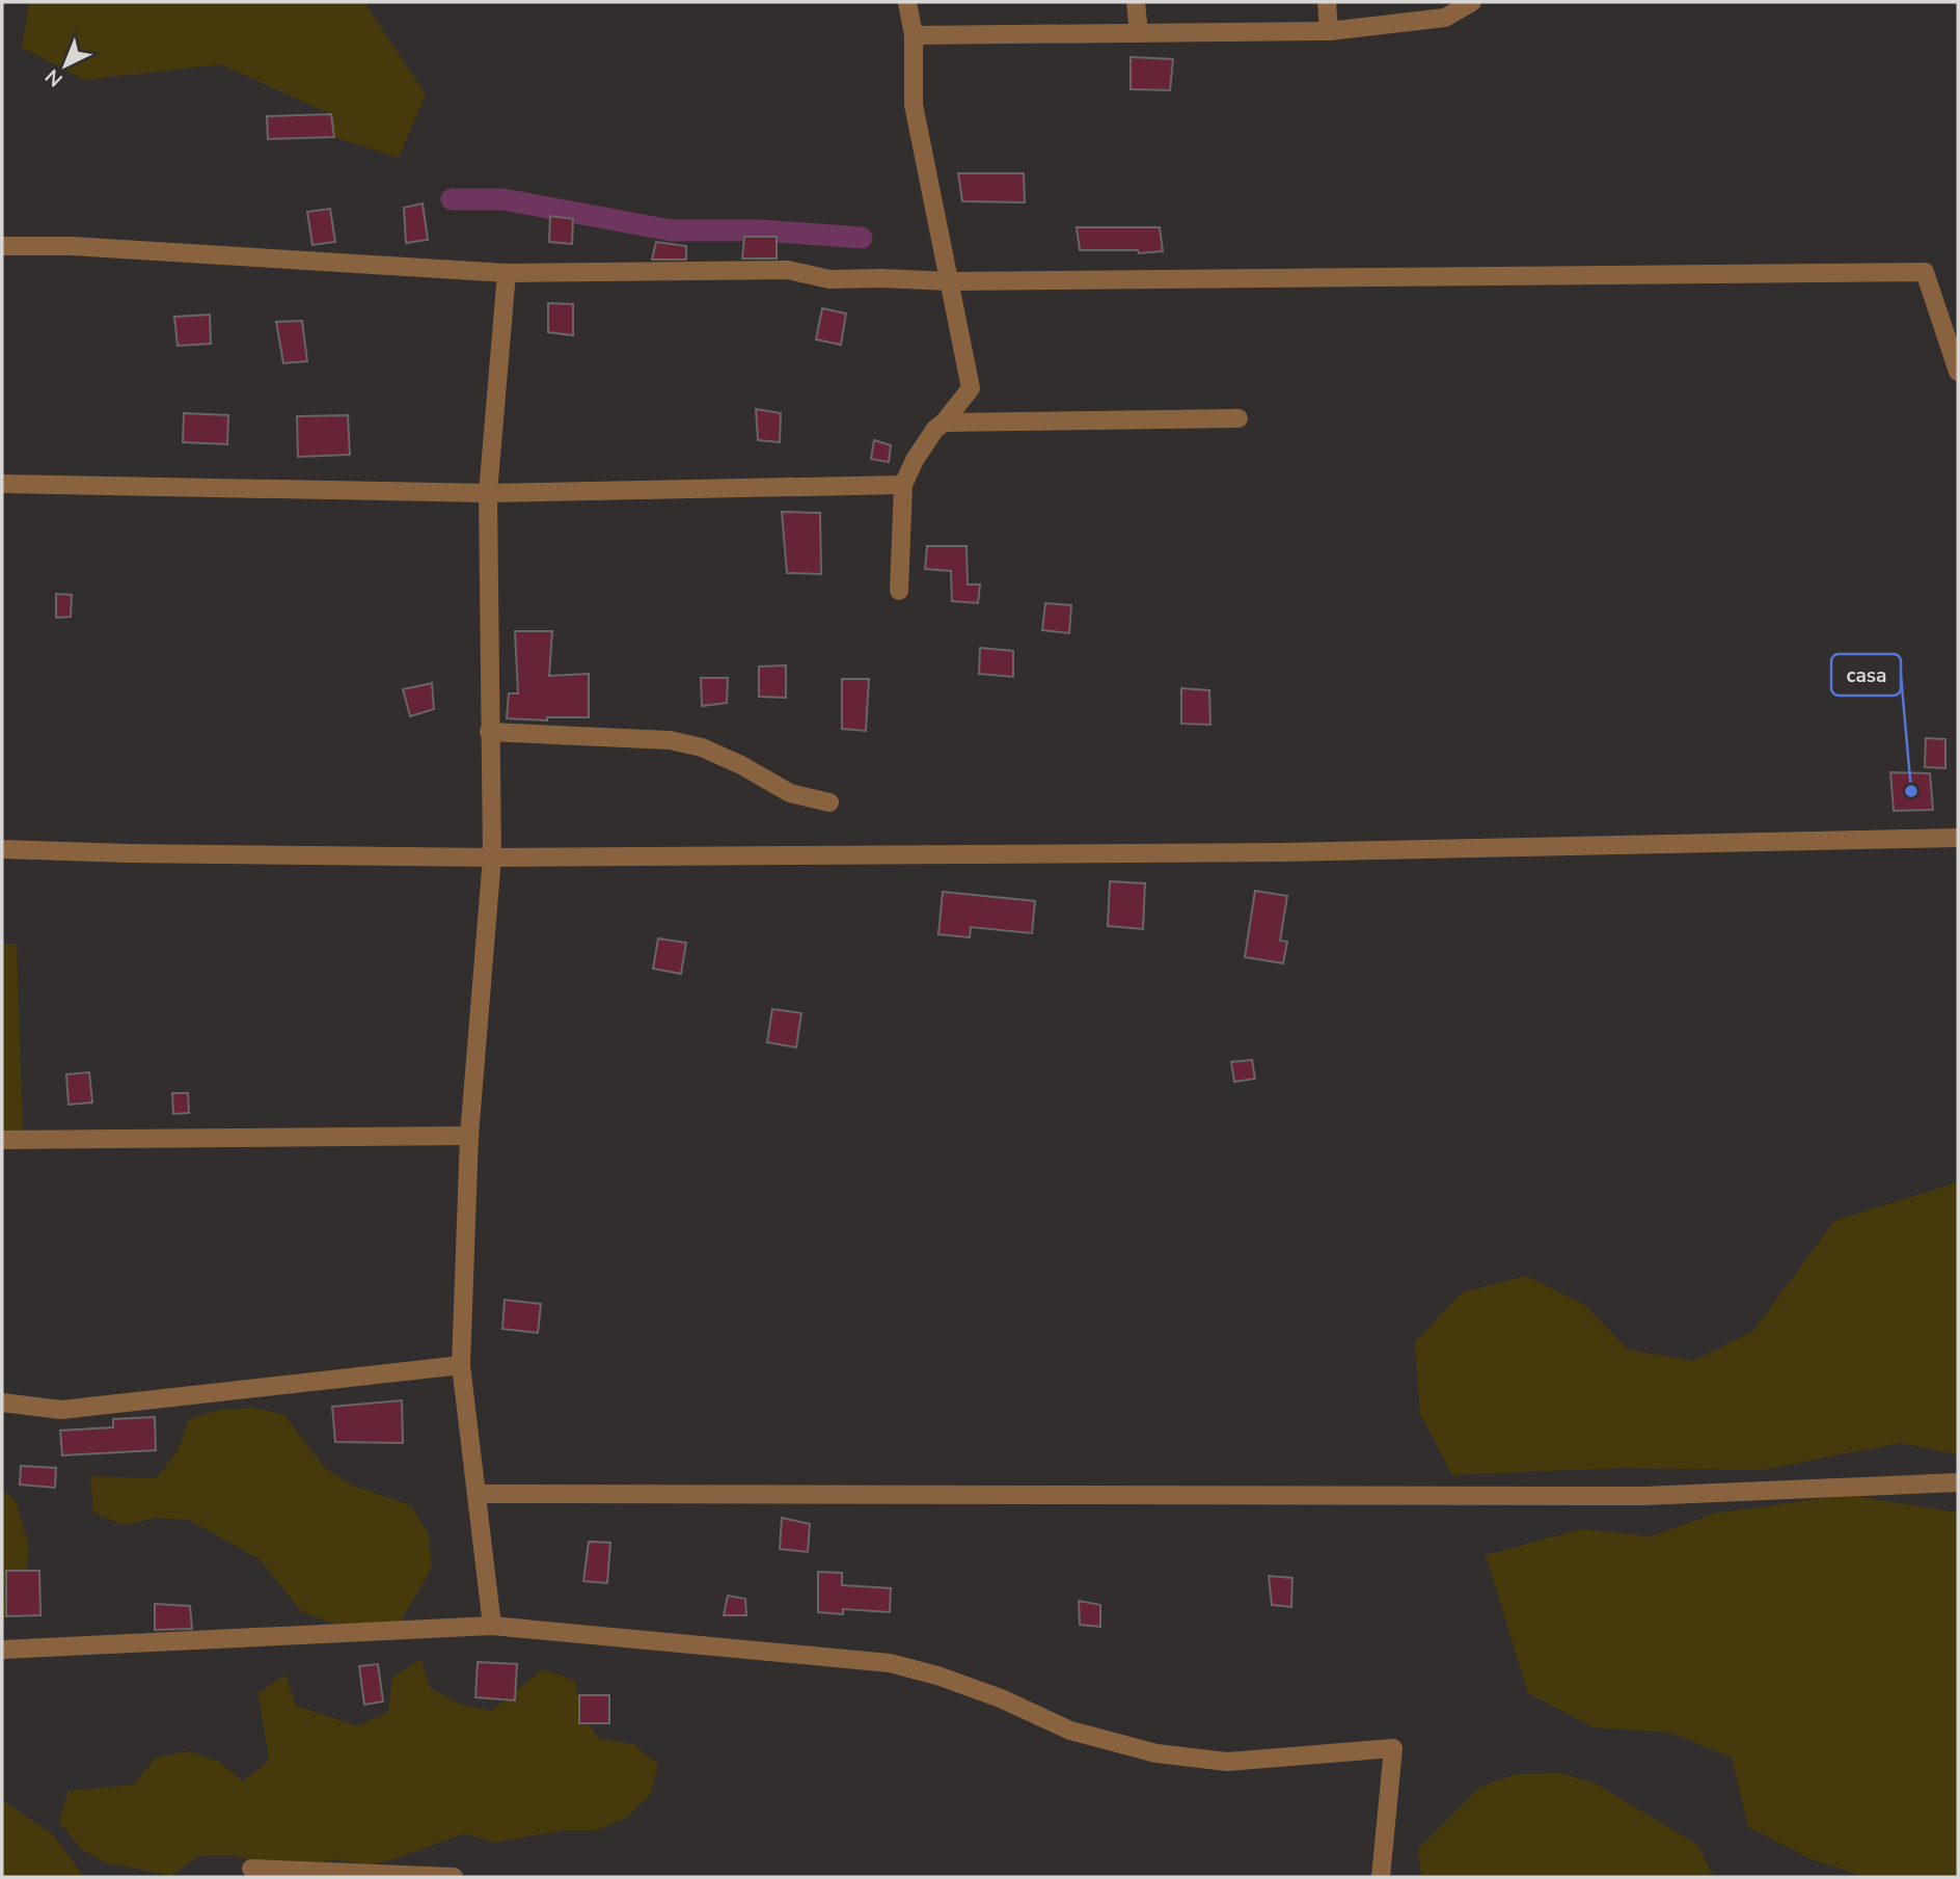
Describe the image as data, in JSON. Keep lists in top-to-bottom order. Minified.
{"places":["casa"],"north":"bottom left"}
